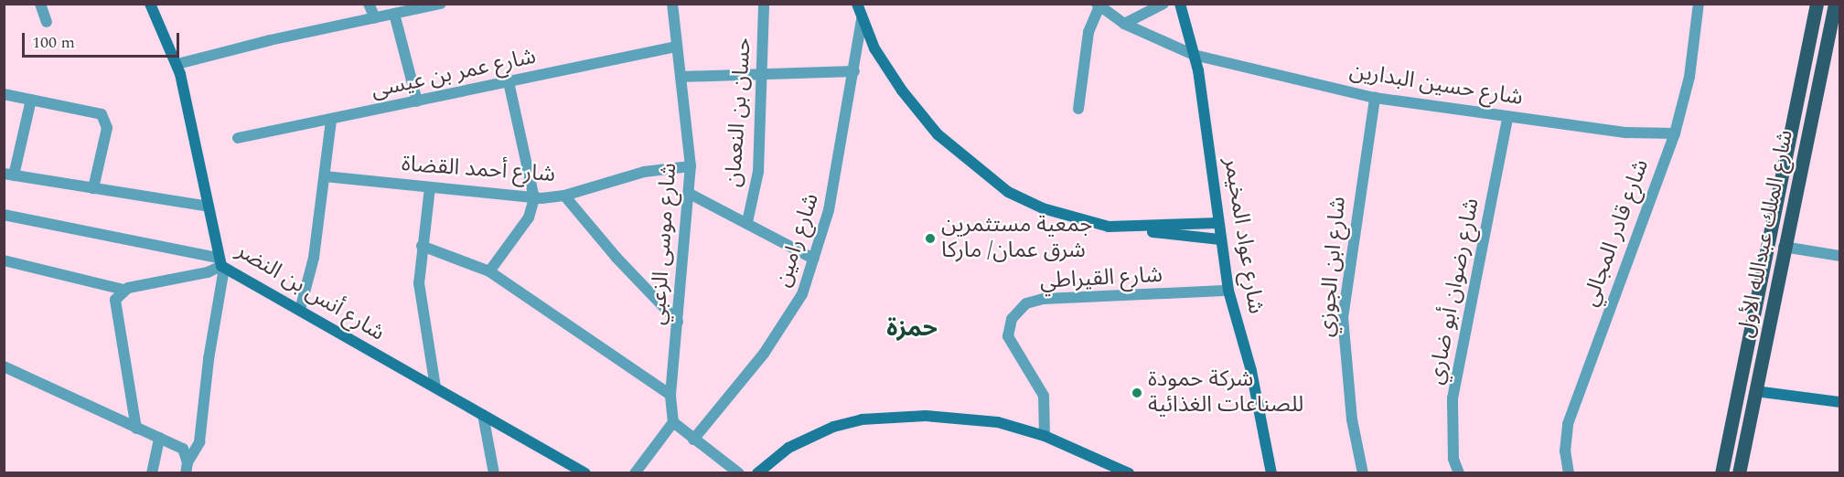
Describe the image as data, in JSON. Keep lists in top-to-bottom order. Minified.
{"streets":{"main road":["شارع الملك عبدالله الأول"],"street":["شارع عمر بن عيسى","شارع حسين البدارين","حسان بن النعمان","شارع أحمد القضاة","شارع قادر المجالي","شارع عواد المخيمر","شارع رامين","شارع موسى الزعبي","شارع ابن الجوزي","شارع القيراطي","شارع رضوان أبو ضاري","شارع أنس بن النضر"]},"crossings":[["شارع عمر بن عيسى","شارع موسى الزعبي"],["شارع حسين البدارين","شارع قادر المجالي"],["شارع حسين البدارين","شارع عواد المخيمر"],["شارع حسين البدارين","شارع ابن الجوزي"],["شارع حسين البدارين","شارع رضوان أبو ضاري"],["شارع أحمد القضاة","شارع موسى الزعبي"],["شارع عواد المخيمر","شارع القيراطي"]],"districts":["حمزة"],"places":["جمعية مستثمرين شرق عمان/ ماركا","شركة حمودة للصناعات الغذائية"],"scale_bar":"100 m"}
